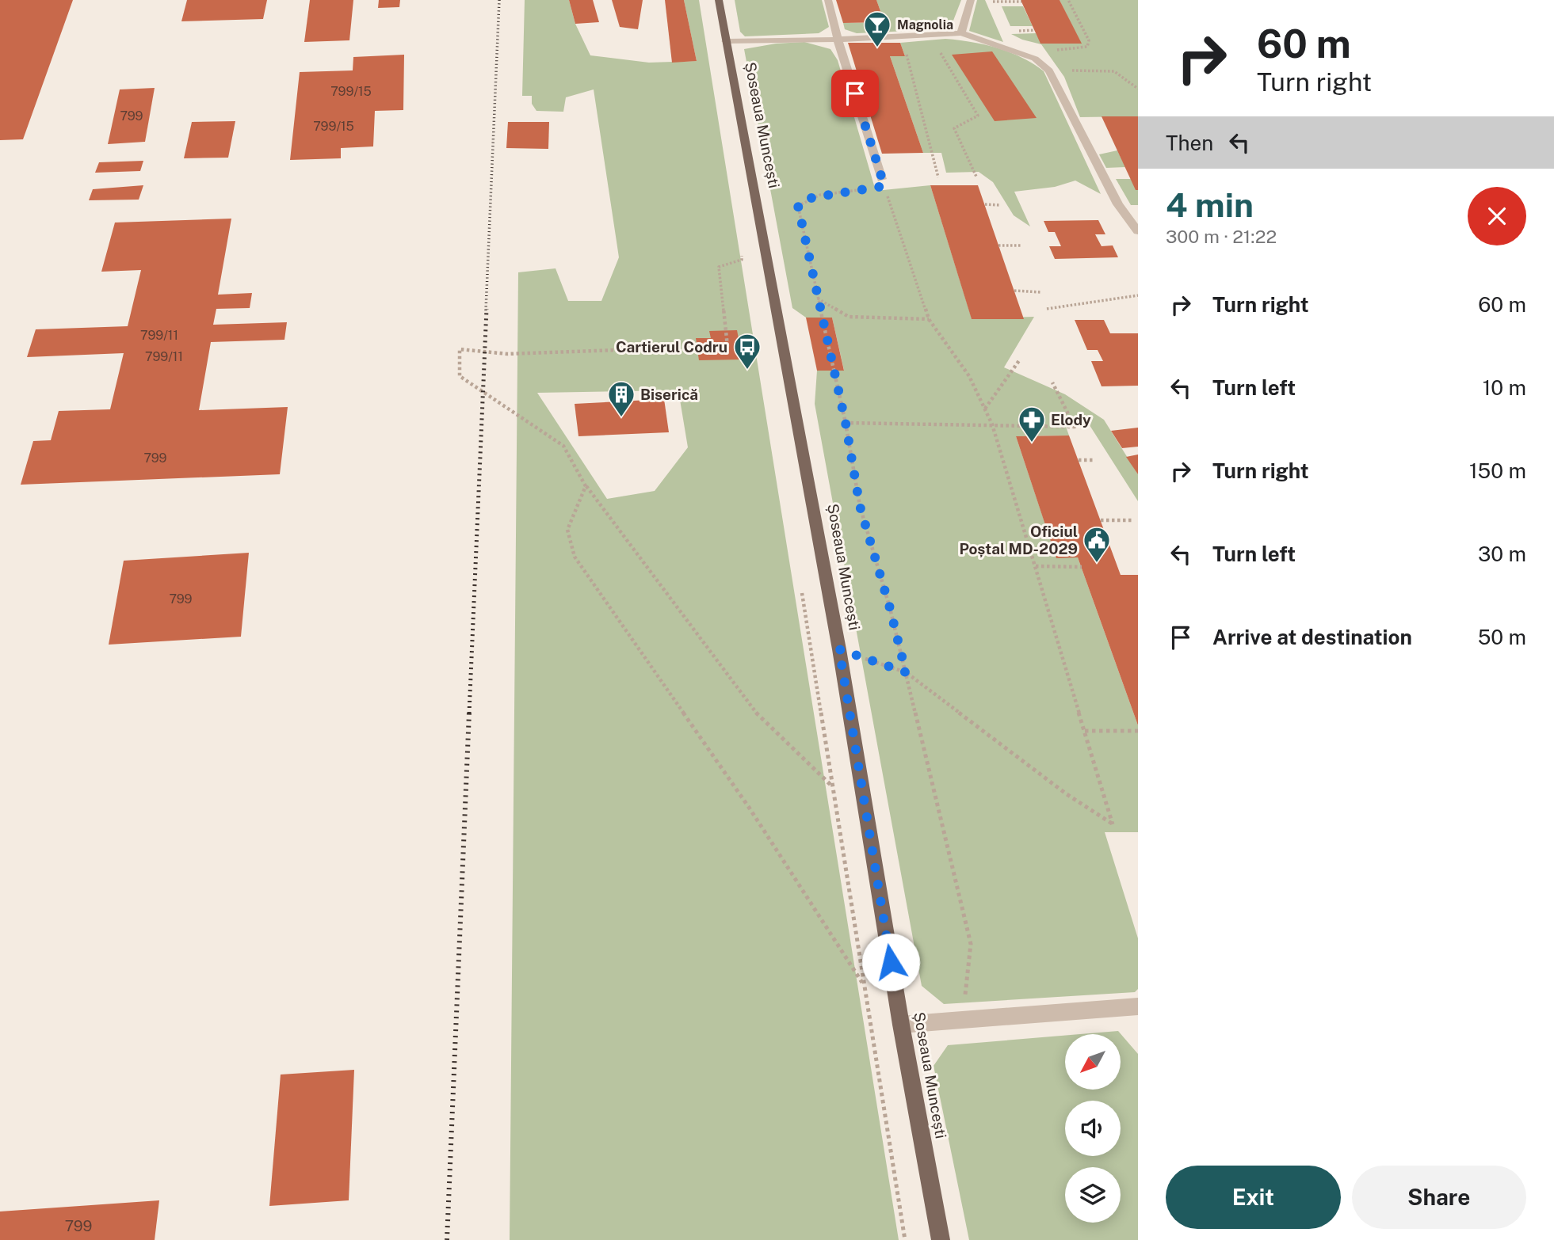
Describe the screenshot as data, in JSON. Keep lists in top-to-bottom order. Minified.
{"streets":{"main road":["Șoseaua Muncești"]},"places":{"bar":["Magnolia"],"bus stop":["Cartierul Codru"],"building":["Biserică"],"pharmacy":["Elody"],"public building":["Oficiul Poștal MD-2029"]},"house_numbers":["799/15","799","799/15","799/11","799/11","799","799","799"],"north":"bottom left","page":{"turn":["60 m","Turn right"],"then":"Then","heading":["4 min","300 m · 21:22"],"list":[{"name":"Turn right","value":"60 m"},{"name":"Turn left","value":"10 m"},{"name":"Turn right","value":"150 m"},{"name":"Turn left","value":"30 m"},{"name":"Arrive at destination","value":"50 m"}],"buttons":["Exit","Share"]}}
